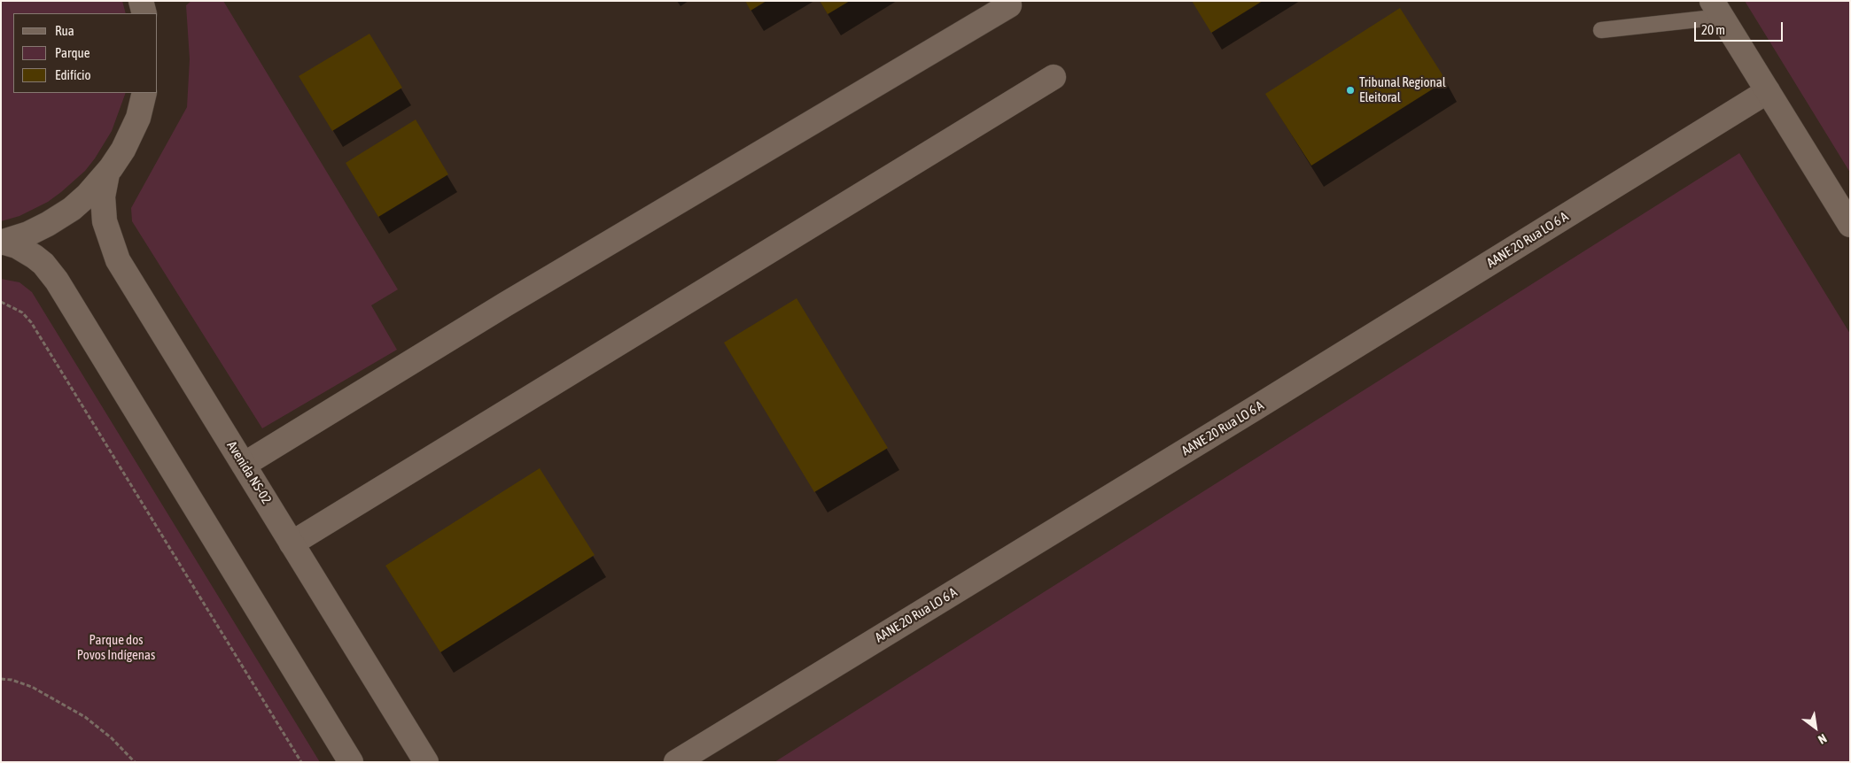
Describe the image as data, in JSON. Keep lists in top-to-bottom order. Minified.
{"streets":{"street":["AANE 20 Rua LO 6 A","Avenida NS-02"]},"parks":["Parque dos Povos Indígenas"],"places":["Tribunal Regional Eleitoral"],"legend":["Rua","Parque","Edifício"],"scale_bar":"20 m","north":"bottom right"}
